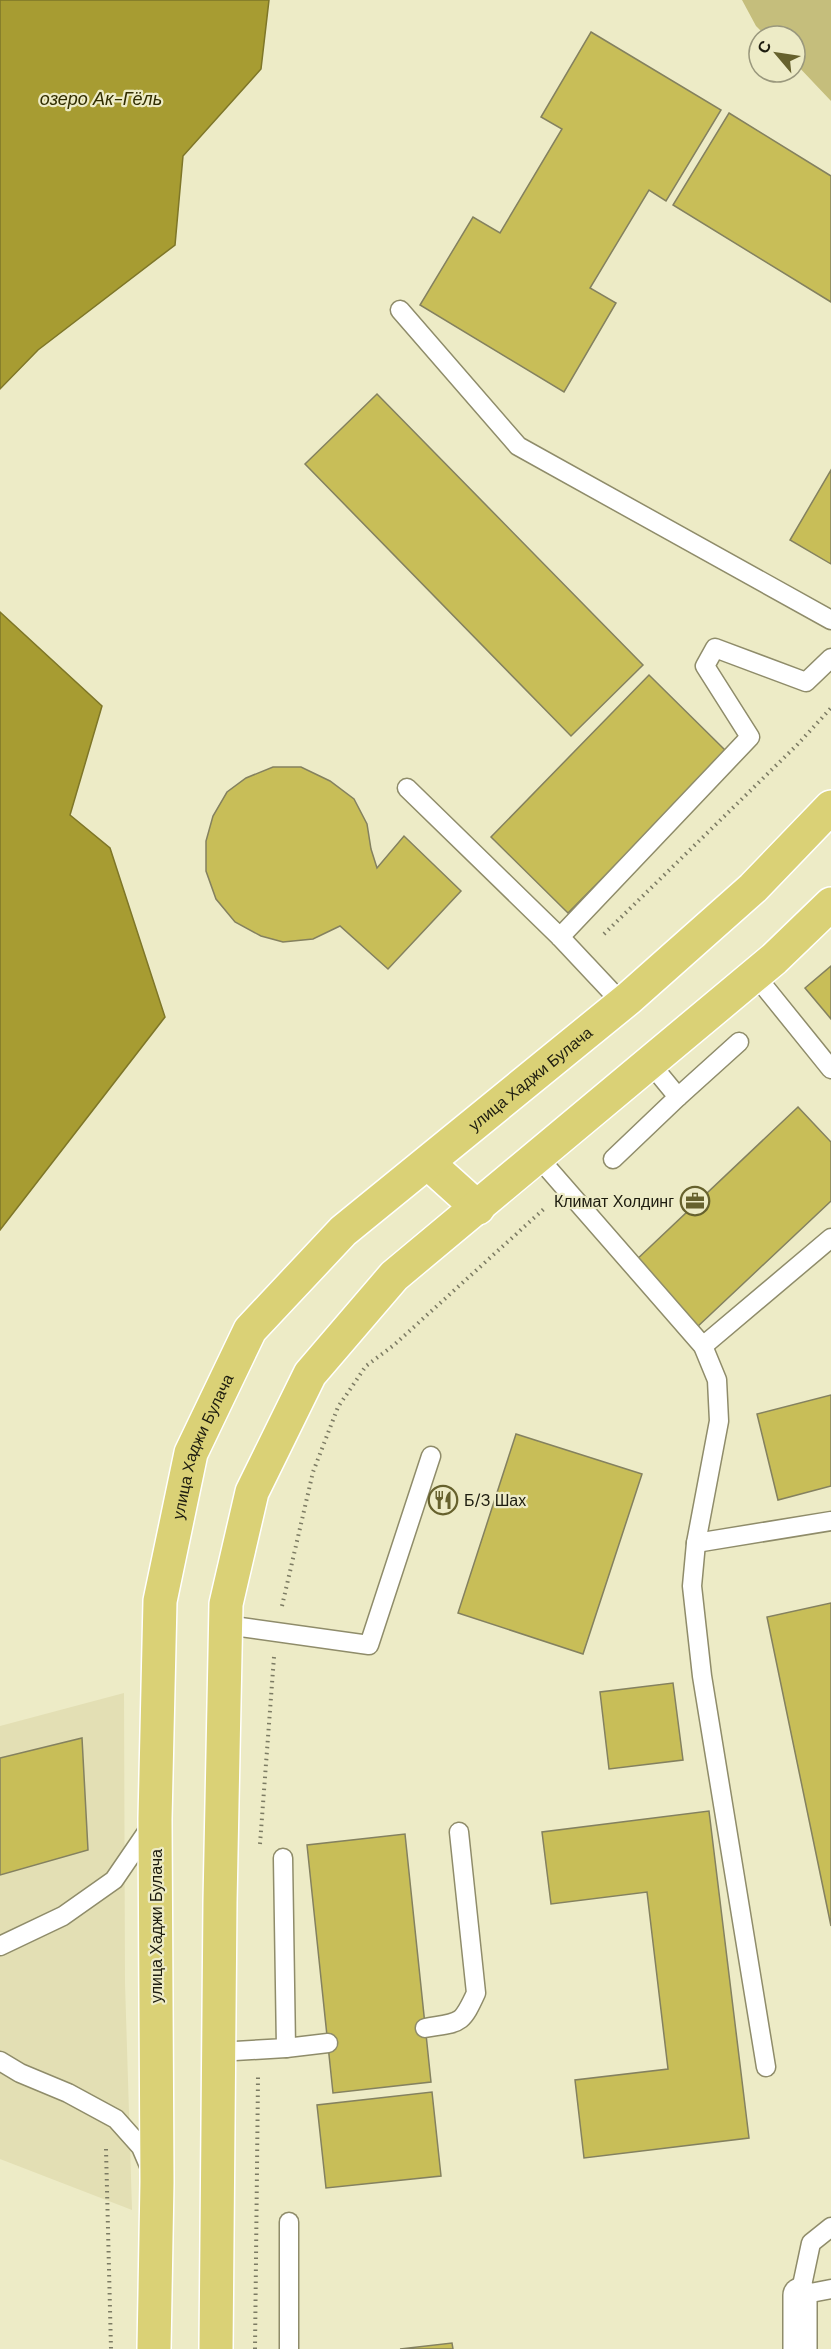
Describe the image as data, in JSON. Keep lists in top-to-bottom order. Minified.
{"streets":{"main road":["улица Хаджи Булача"]},"water":["озеро Ак-Гёль"],"places":{"office":["Климат Холдинг"],"restaurant":["Б/З Шах"]},"north":"top left"}
